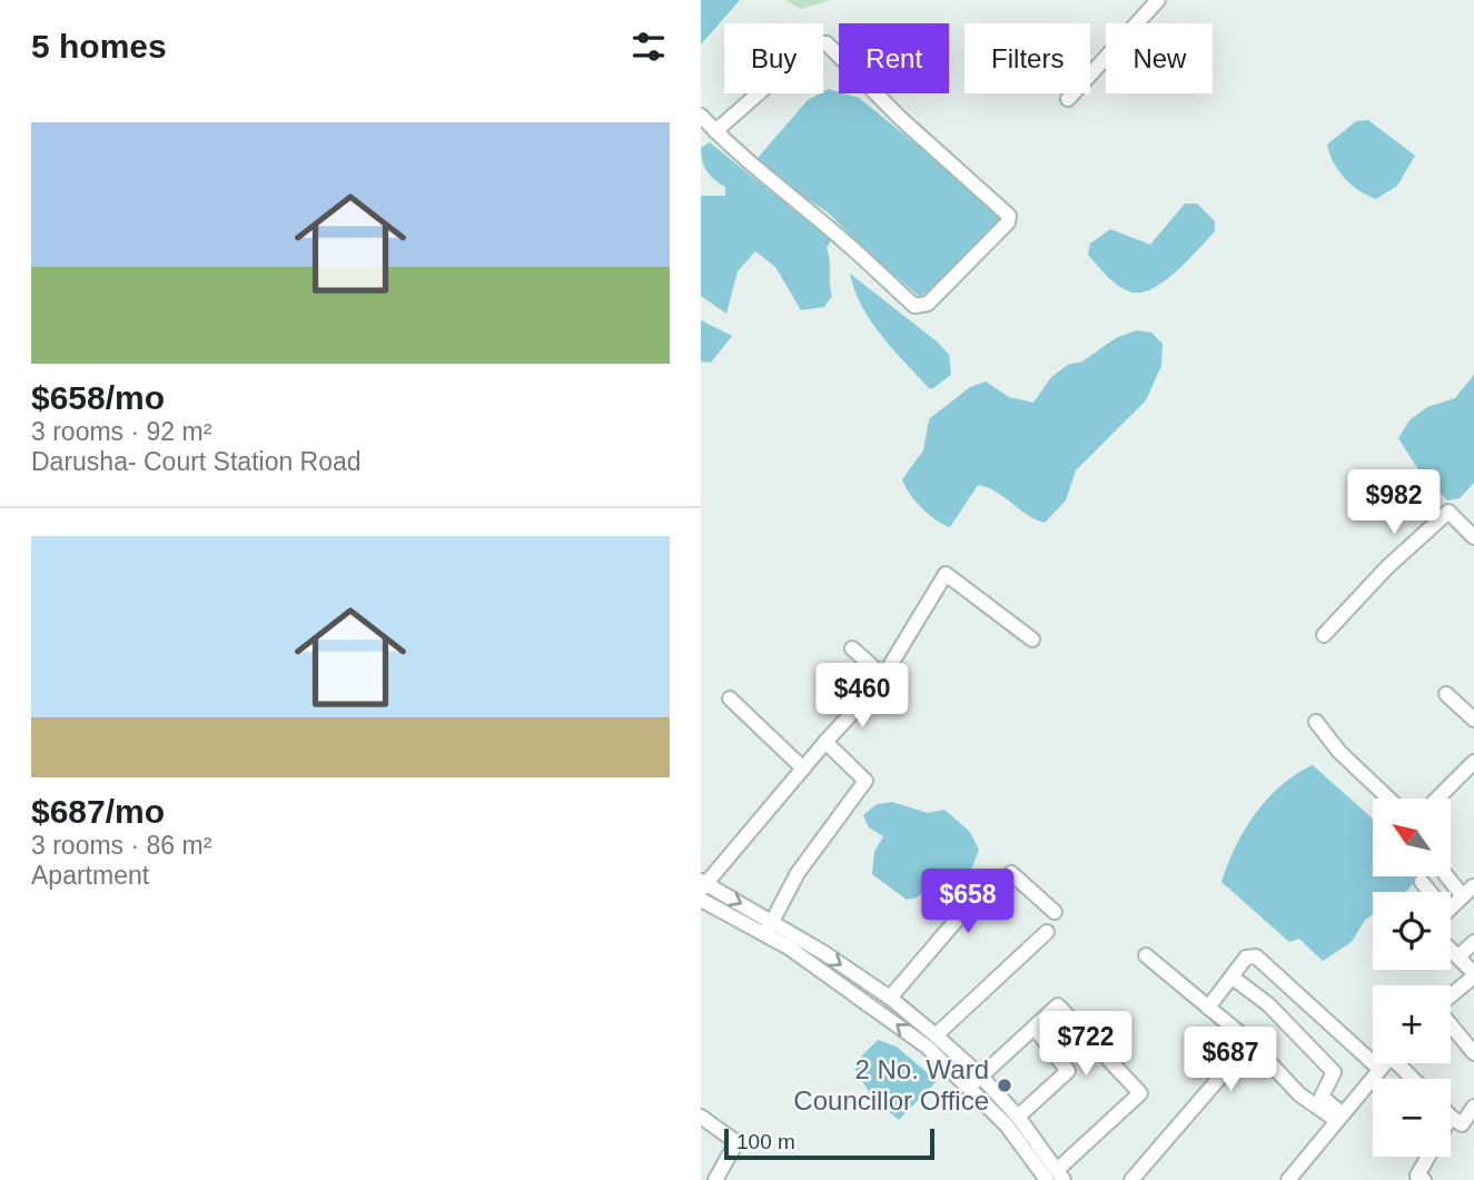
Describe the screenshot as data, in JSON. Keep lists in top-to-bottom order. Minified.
{"places":["2 No. Ward Councillor Office"],"scale_bar":"100 m","north":"top left","page":{"heading":"5 homes","chip":["Buy","Rent","Filters","New"],"list":[{"name":"$658/mo","note":"3 rooms · 92 m² · Darusha- Court Station Road"},{"name":"$687/mo","note":"3 rooms · 86 m² · Apartment"}],"price":["$982","$460","$658","$722","$687"],"map_buttons":["+","−"],"scale":"100 m"}}
